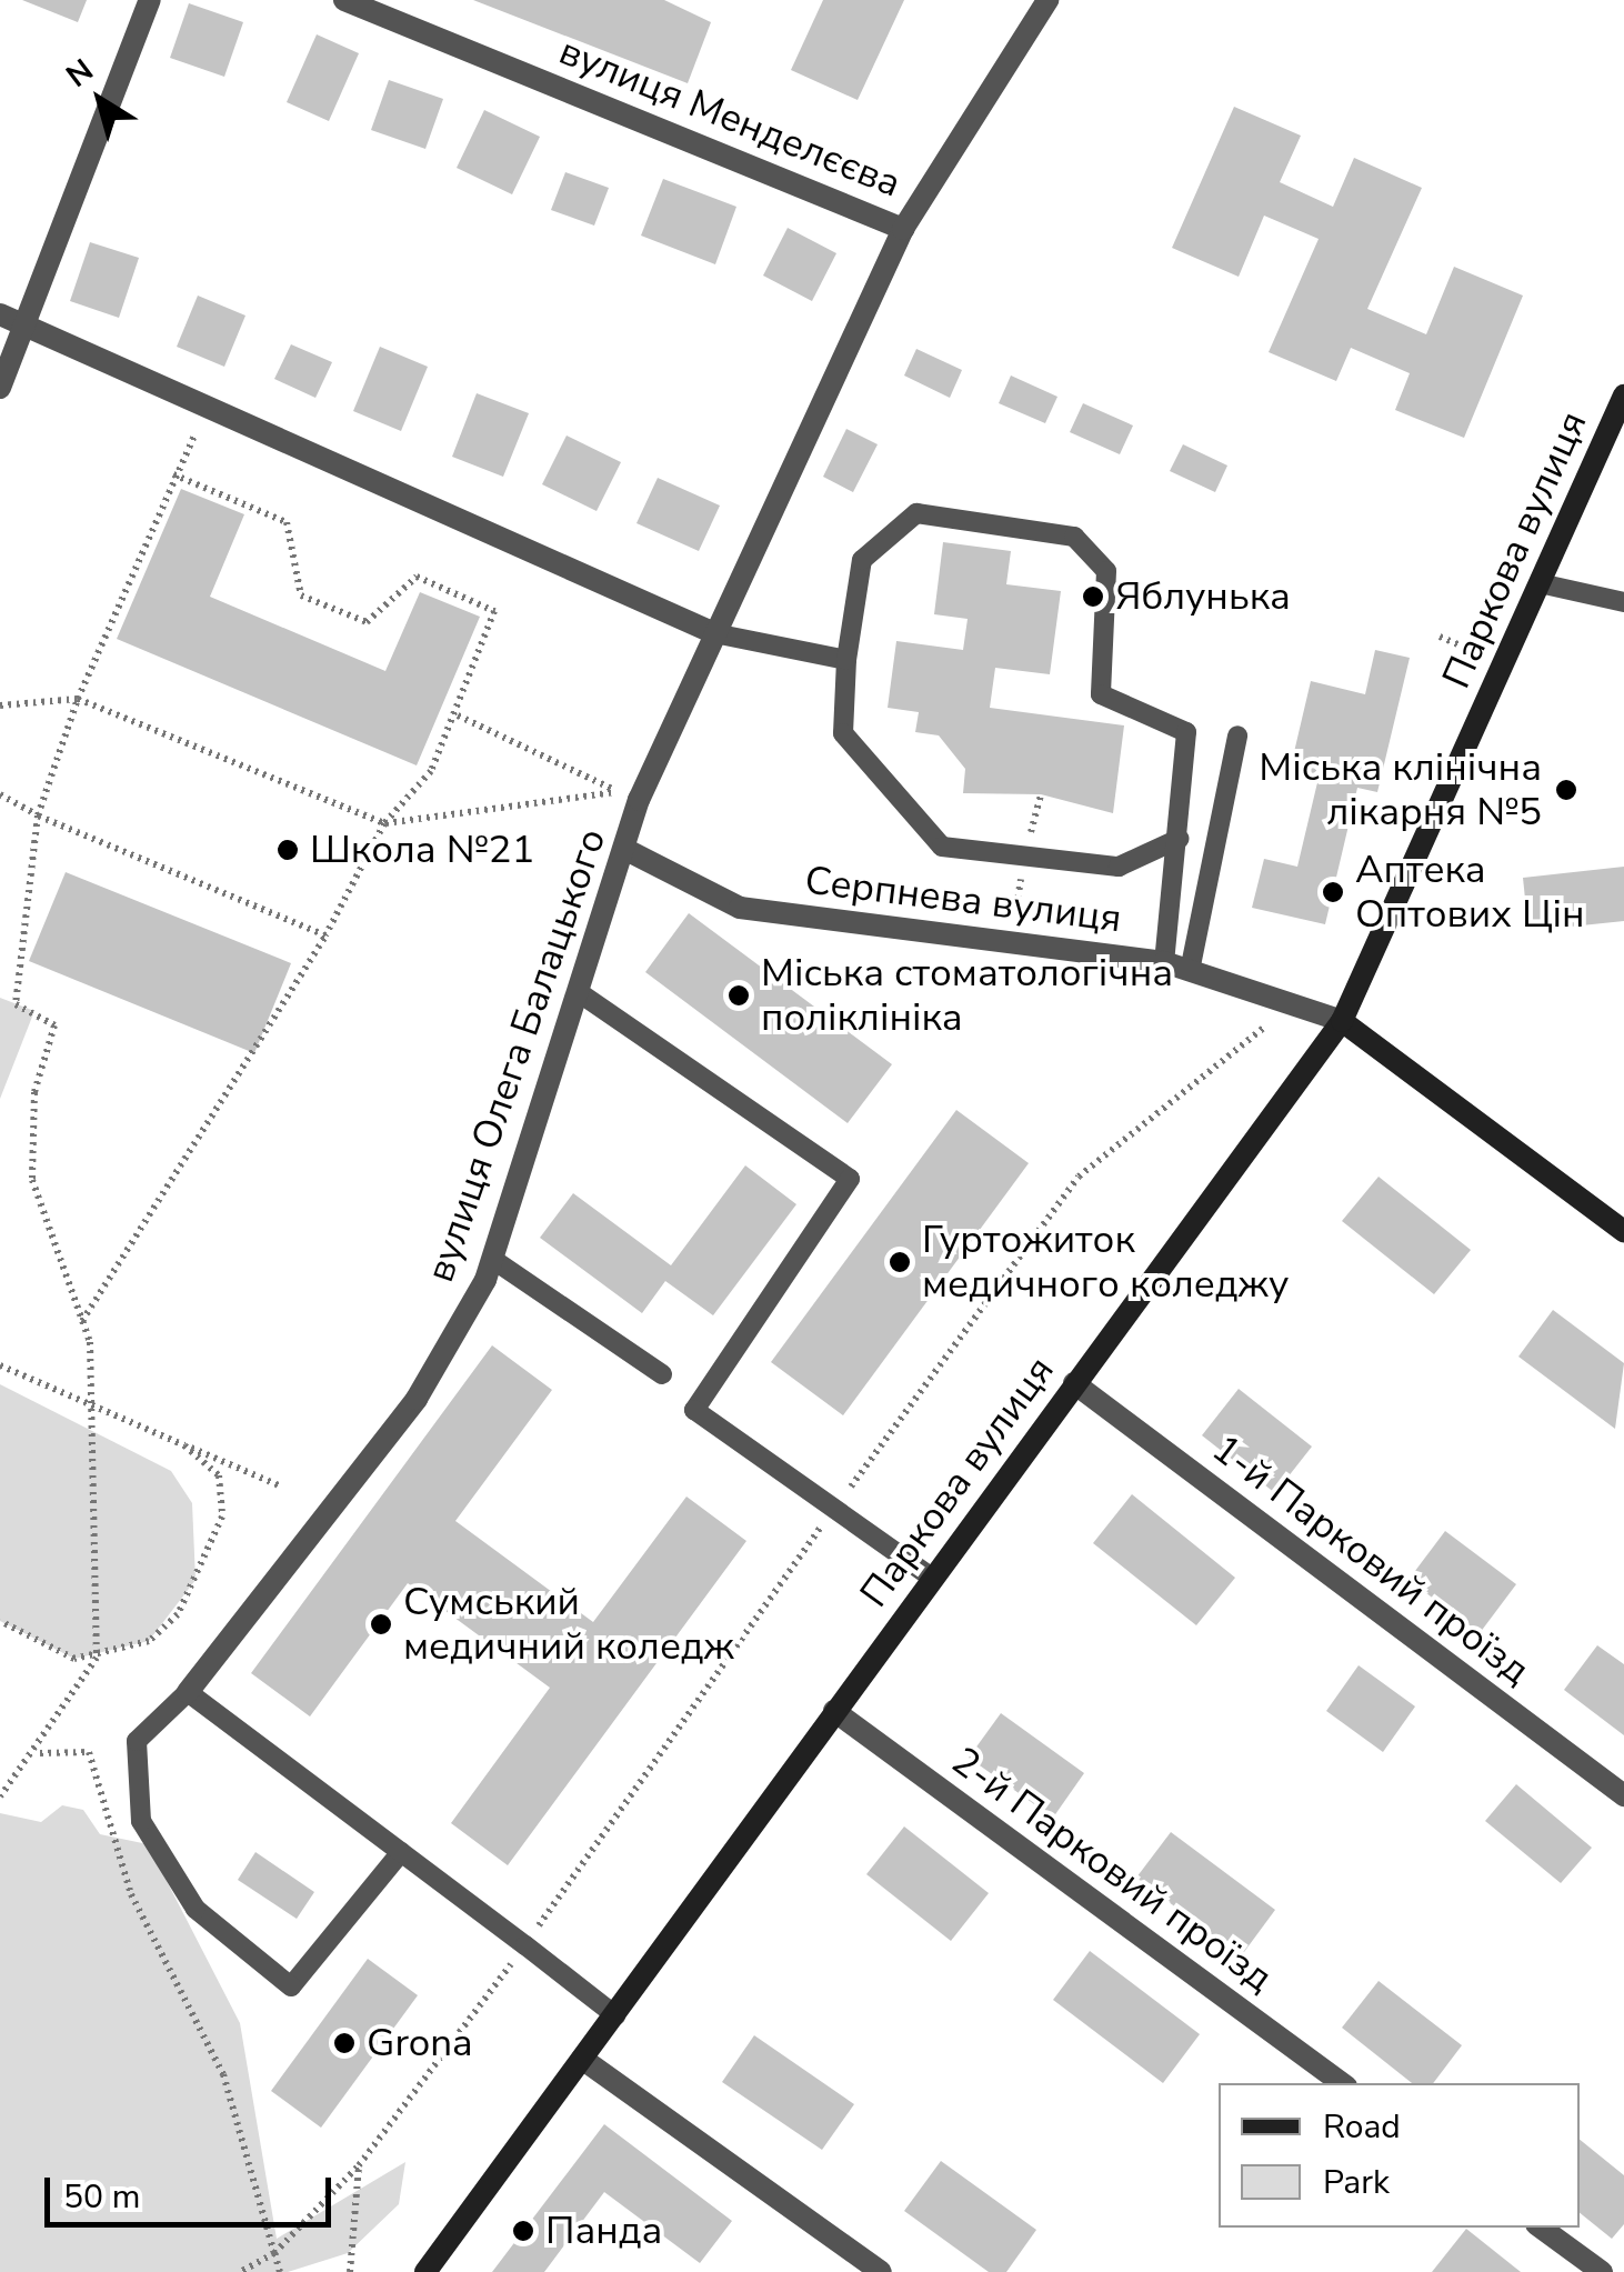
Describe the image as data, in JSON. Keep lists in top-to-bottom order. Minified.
{"streets":{"street":["вулиця Менделєєва","Паркова вулиця","Серпнева вулиця","вулиця Олега Балацького","1-й Парковий проїзд","2-й Парковий проїзд"]},"crossings":[["вулиця Менделєєва","вулиця Олега Балацького"],["Паркова вулиця","Серпнева вулиця"],["Паркова вулиця","1-й Парковий проїзд"],["Паркова вулиця","2-й Парковий проїзд"],["Серпнева вулиця","вулиця Олега Балацького"]],"places":["Яблунька","Міська клінічна лікарня №5","Школа №21","Аптека Оптових Цін","Міська стоматологічна поліклініка","Гуртожиток медичного коледжу","Сумський медичний коледж","Grona","Панда"],"legend":["Road","Park"],"scale_bar":"50 m","north":"top left"}
